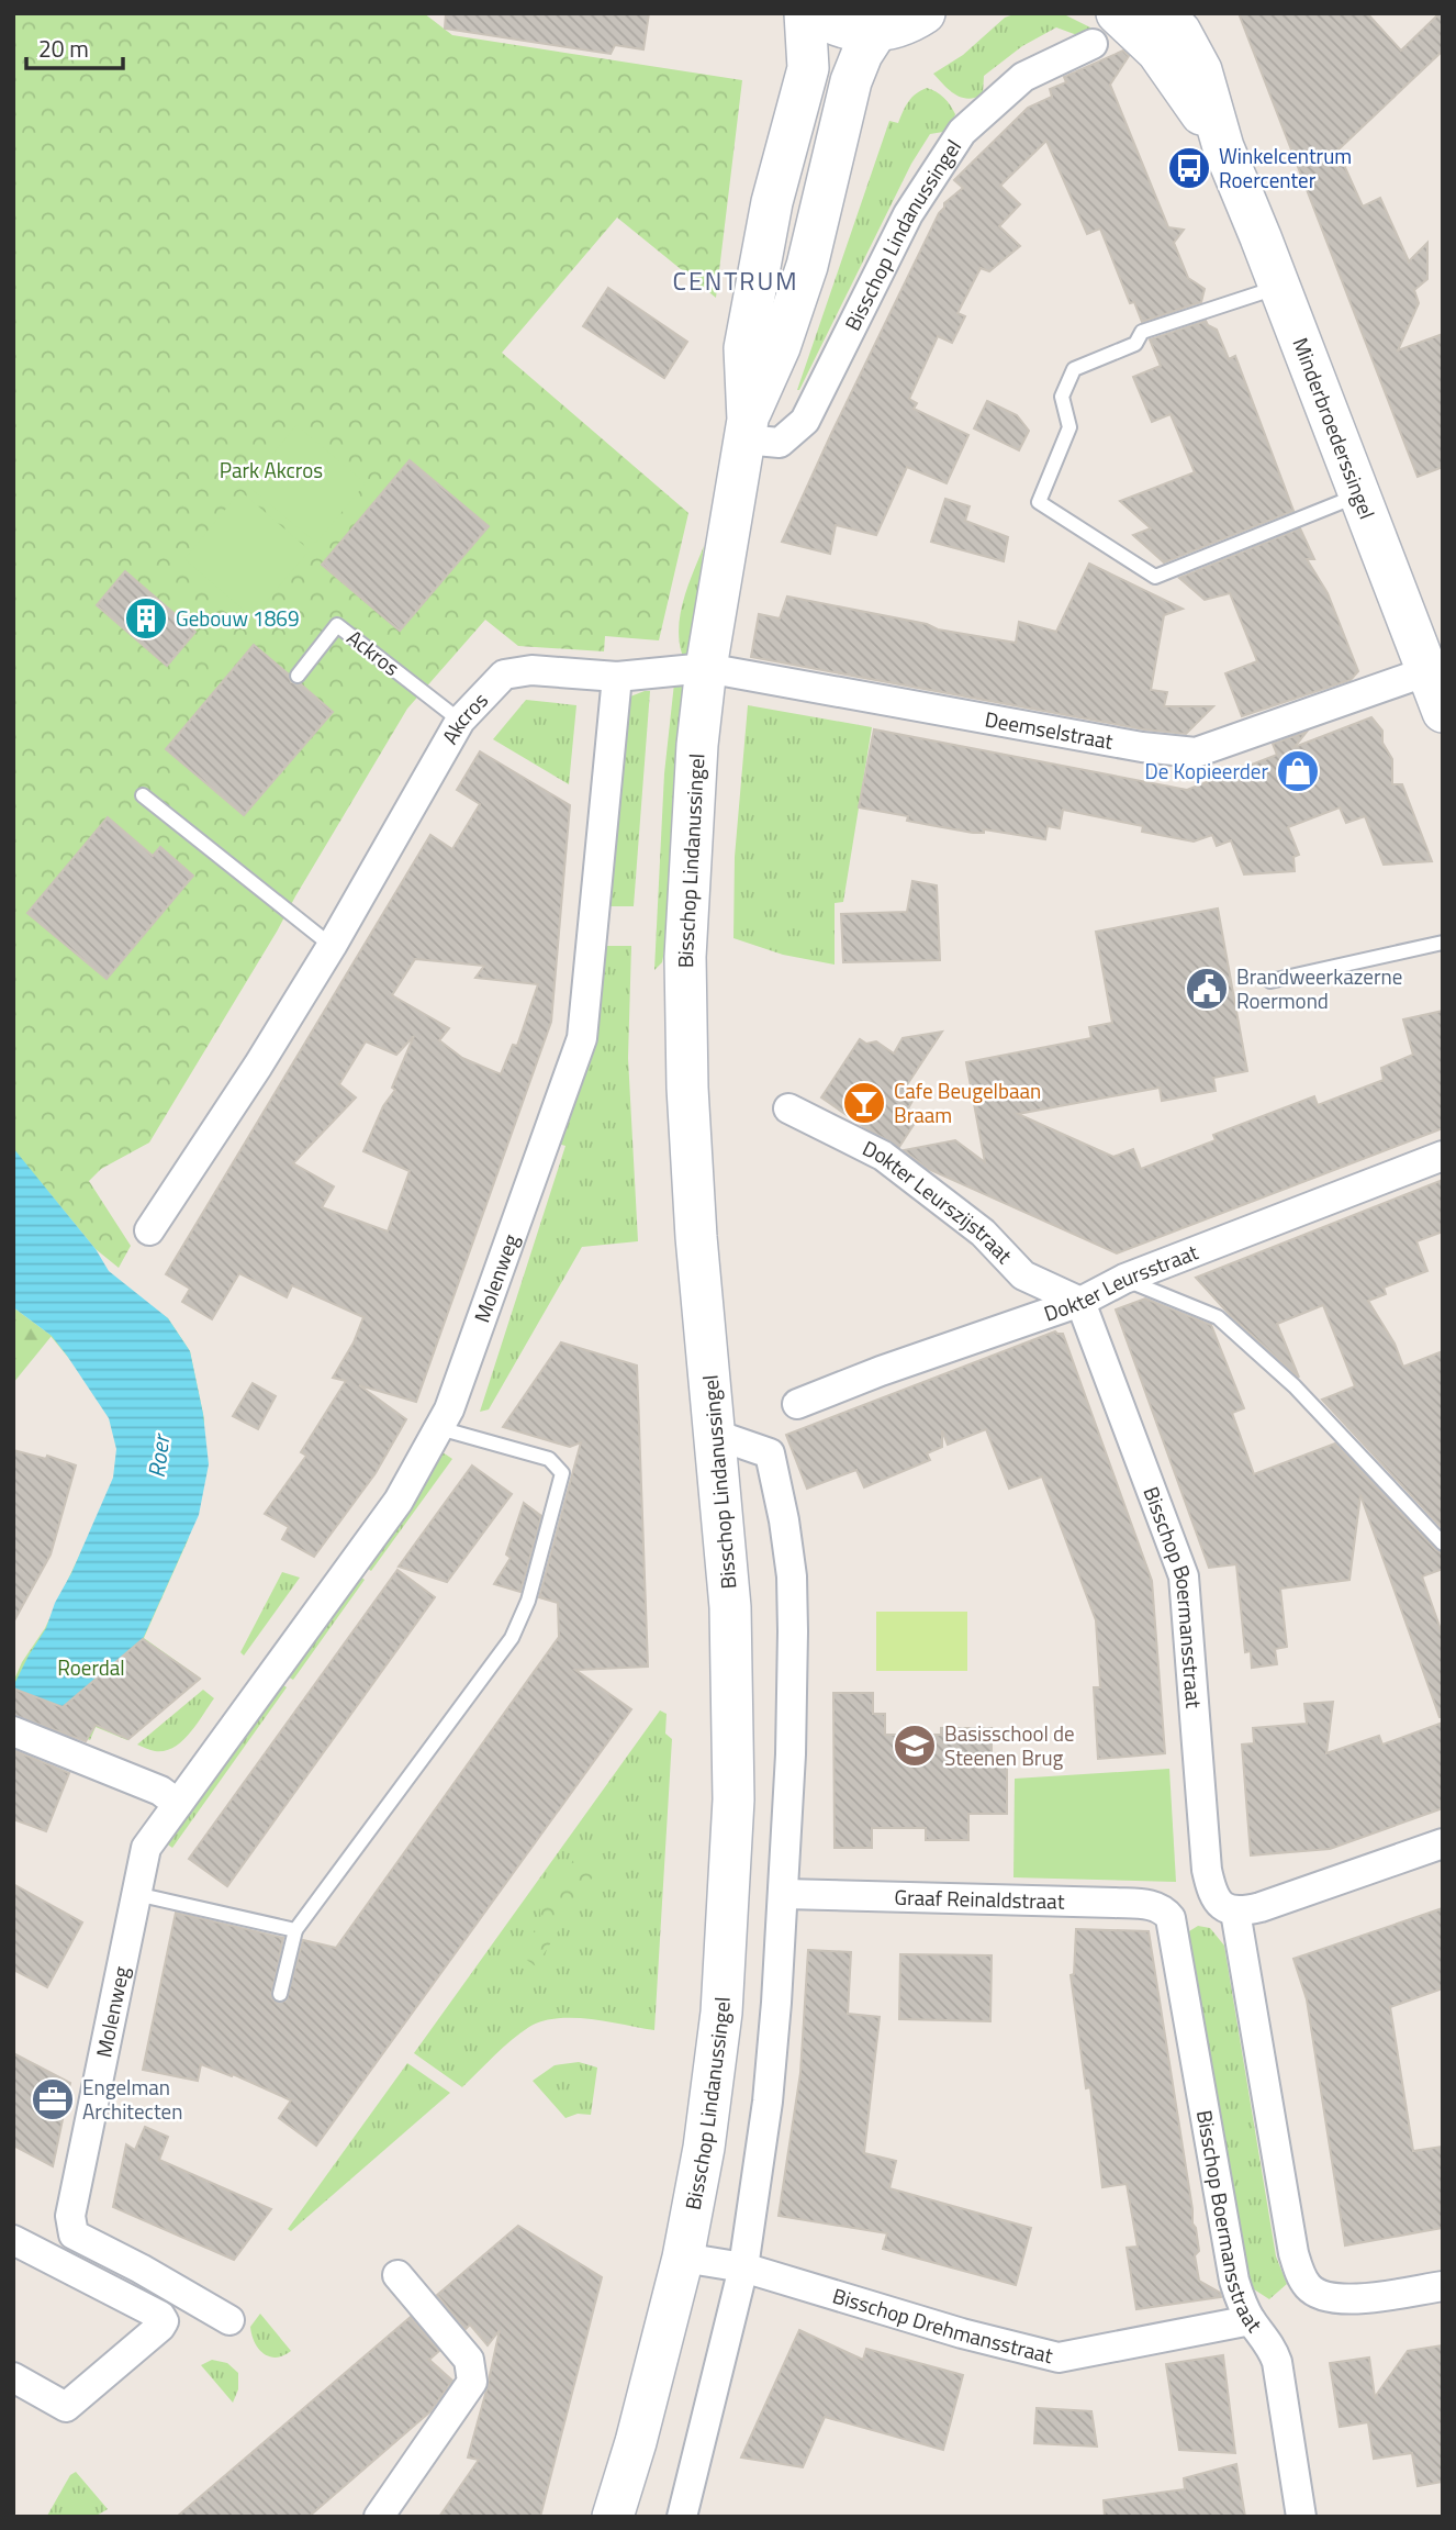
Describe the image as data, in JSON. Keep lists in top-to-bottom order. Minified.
{"streets":{"main road":["Bisschop Lindanussingel","Minderbroederssingel"],"street":["Akcros","Deemselstraat","Dokter Leurszijstraat","Molenweg","Dokter Leursstraat","Bisschop Boermansstraat","Graaf Reinaldstraat","Bisschop Drehmansstraat"],"lane":["Ackros"]},"crossings":[["Bisschop Lindanussingel","Minderbroederssingel"],["Bisschop Lindanussingel","Akcros"],["Bisschop Lindanussingel","Deemselstraat"],["Bisschop Lindanussingel","Bisschop Drehmansstraat"],["Minderbroederssingel","Deemselstraat"],["Ackros","Akcros"],["Akcros","Deemselstraat"],["Akcros","Molenweg"],["Dokter Leurszijstraat","Dokter Leursstraat"],["Dokter Leurszijstraat","Bisschop Boermansstraat"],["Dokter Leursstraat","Bisschop Boermansstraat"],["Bisschop Boermansstraat","Graaf Reinaldstraat"],["Bisschop Boermansstraat","Bisschop Drehmansstraat"]],"districts":["CENTRUM"],"water":["Roer"],"parks":["Park Akcros","Roerdal"],"places":{"bus stop":["Winkelcentrum Roercenter"],"building":["Gebouw 1869"],"shop":["De Kopieerder"],"public building":["Brandweerkazerne Roermond"],"bar":["Cafe Beugelbaan Braam"],"school or university":["Basisschool de Steenen Brug"],"office":["Engelman Architecten"]},"scale_bar":"20 m"}
